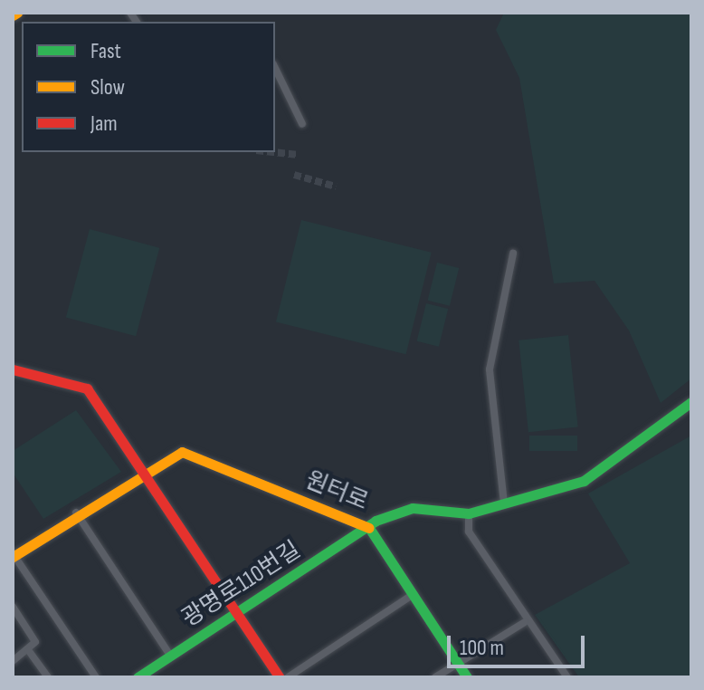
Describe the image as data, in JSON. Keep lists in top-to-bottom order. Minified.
{"streets":{"street":["원터로","광명로110번길"]},"crossings":[["원터로","광명로110번길"]],"legend":["Fast","Slow","Jam"],"scale_bar":"100 m"}
